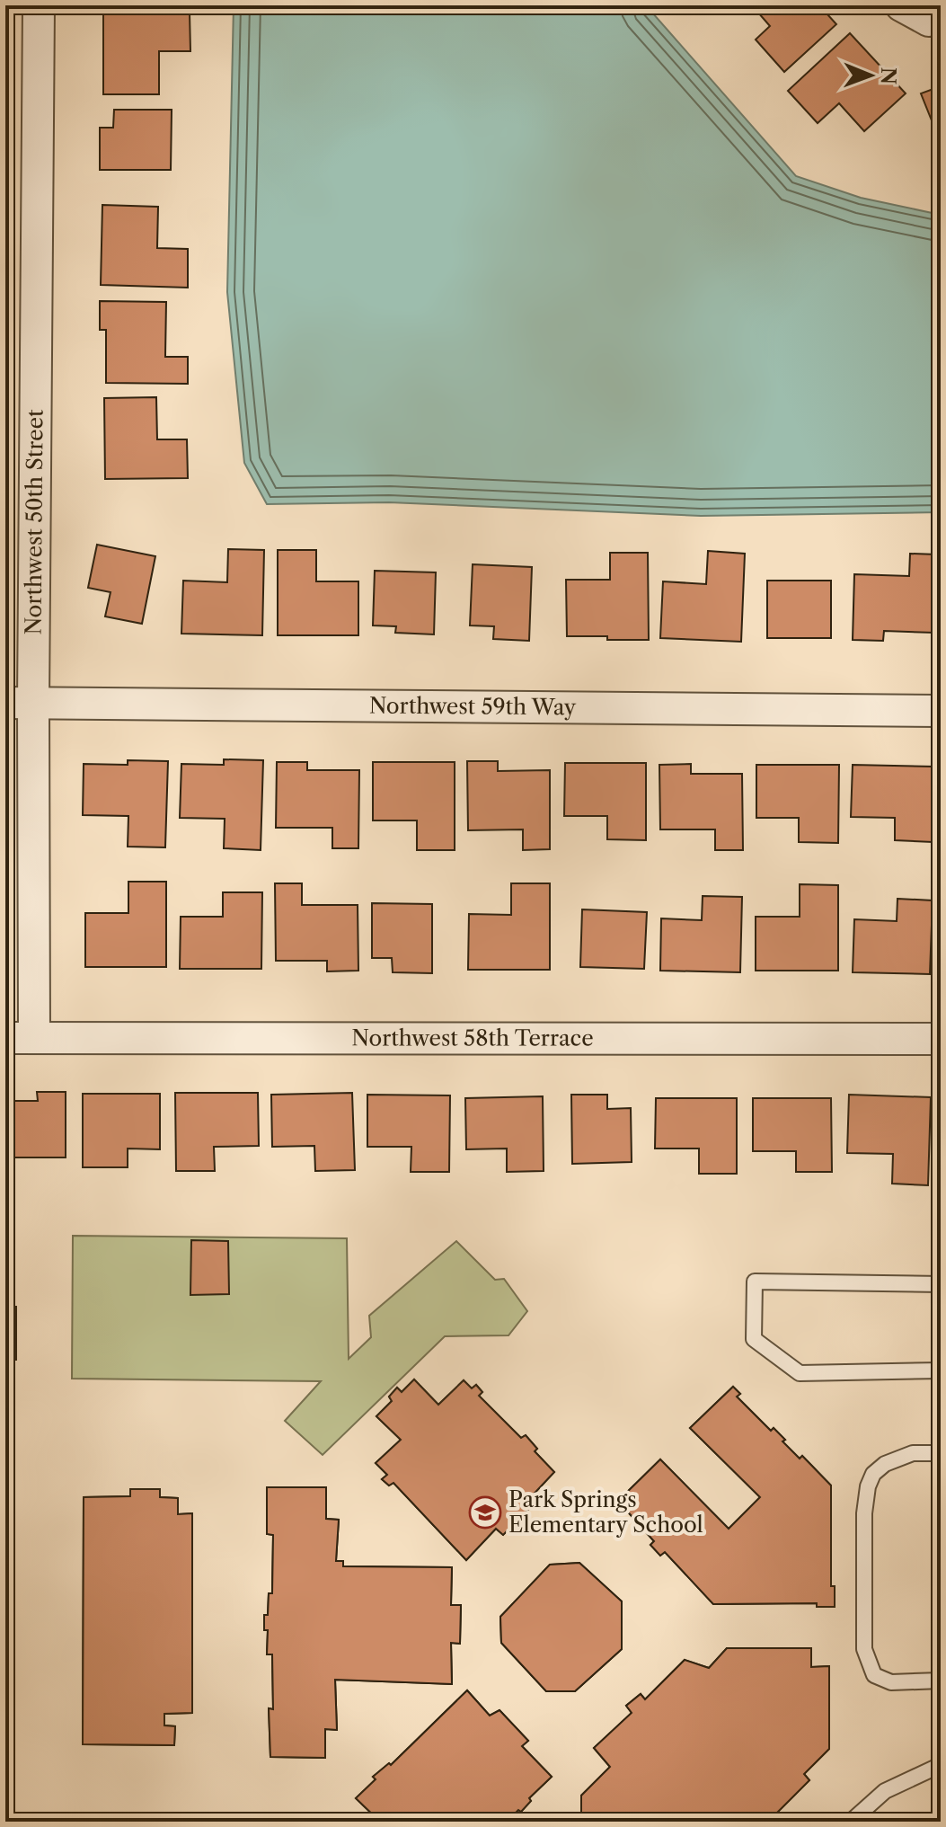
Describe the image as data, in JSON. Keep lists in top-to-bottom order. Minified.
{"streets":{"street":["Northwest 50th Street","Northwest 59th Way","Northwest 58th Terrace"]},"crossings":[["Northwest 50th Street","Northwest 59th Way"],["Northwest 50th Street","Northwest 58th Terrace"]],"places":{"school or university":["Park Springs Elementary School"]},"north":"right"}
